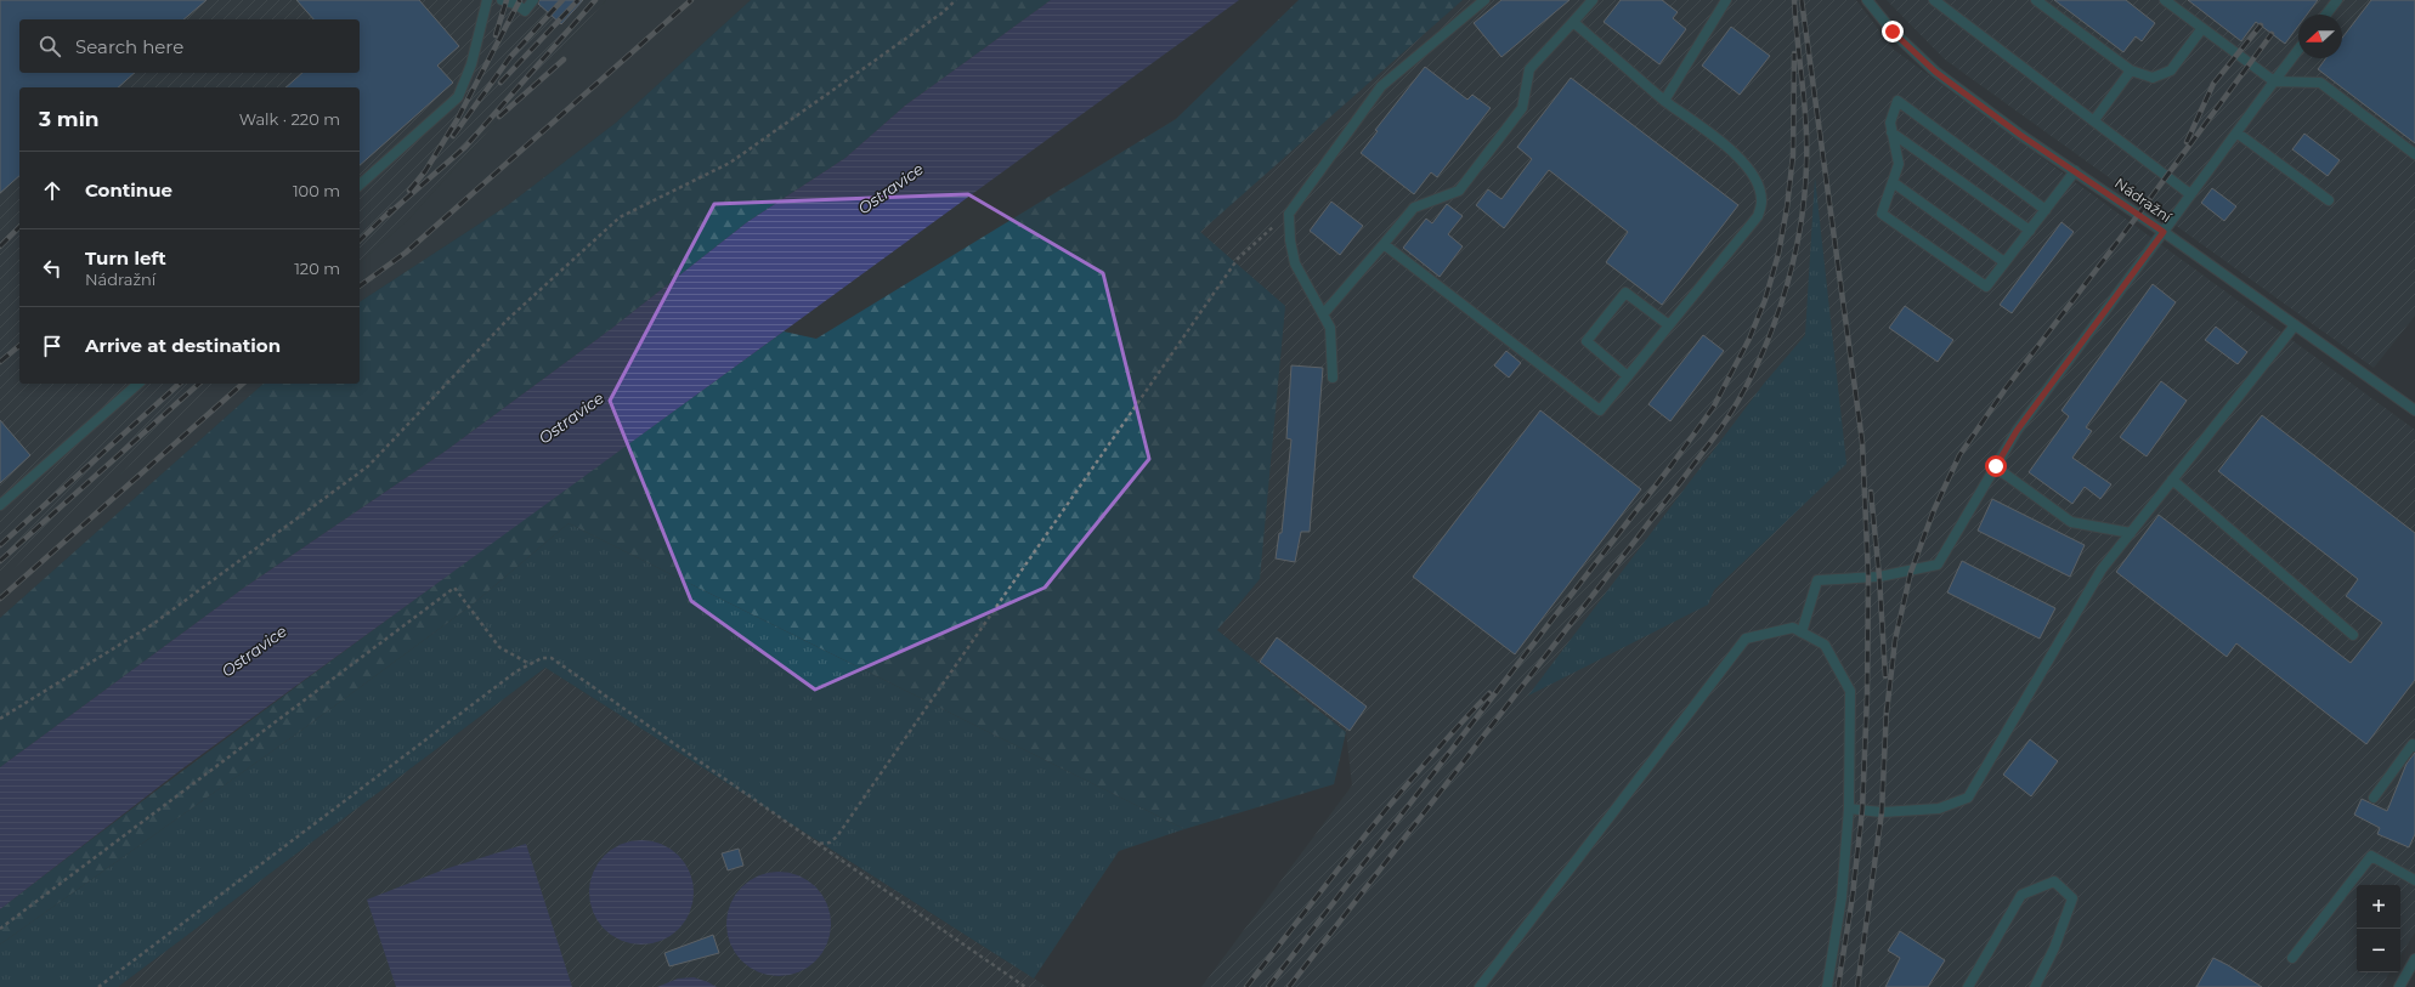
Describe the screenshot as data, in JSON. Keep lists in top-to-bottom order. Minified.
{"streets":{"street":["Nádražní"]},"water":["Ostravice"],"north":"left","page":{"search":"Search here","heading":["3 min","Walk · 220 m"],"list":[["Continue","100 m"],["Turn left","Nádražní","120 m"],"Arrive at destination"],"map_buttons":["+","−"]}}
